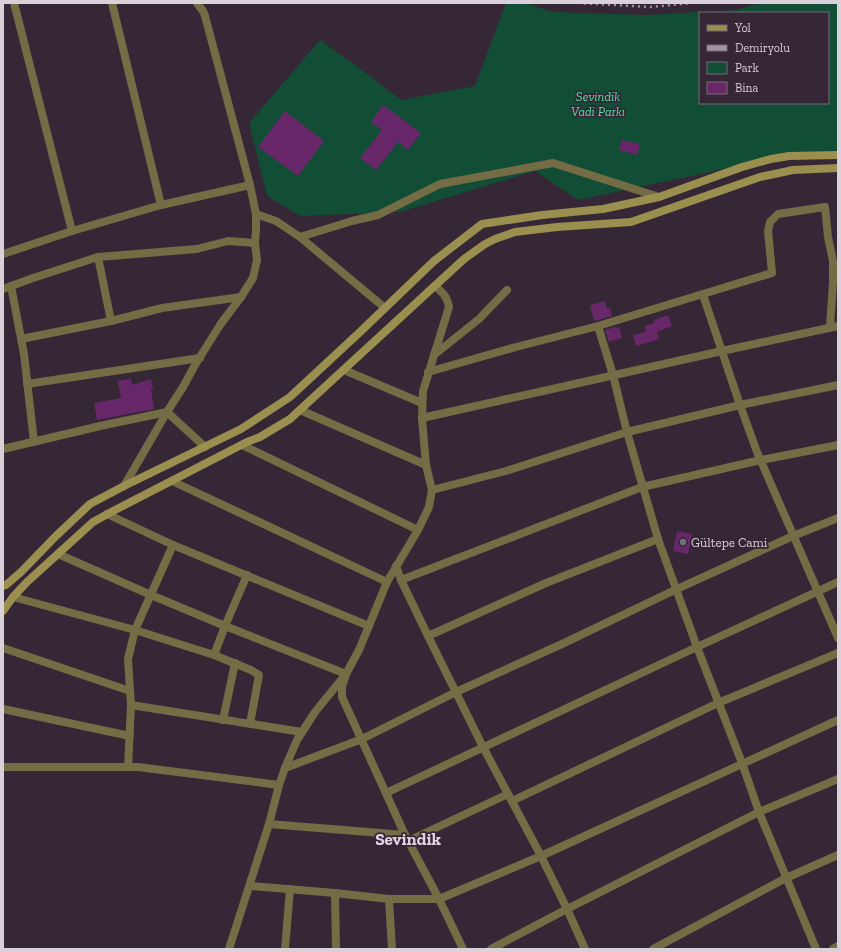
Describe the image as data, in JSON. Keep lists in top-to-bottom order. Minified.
{"districts":["Sevindik"],"parks":["Sevindik Vadi Parkı"],"places":["Gültepe Cami"],"legend":["Yol","Demiryolu","Park","Bina"]}
